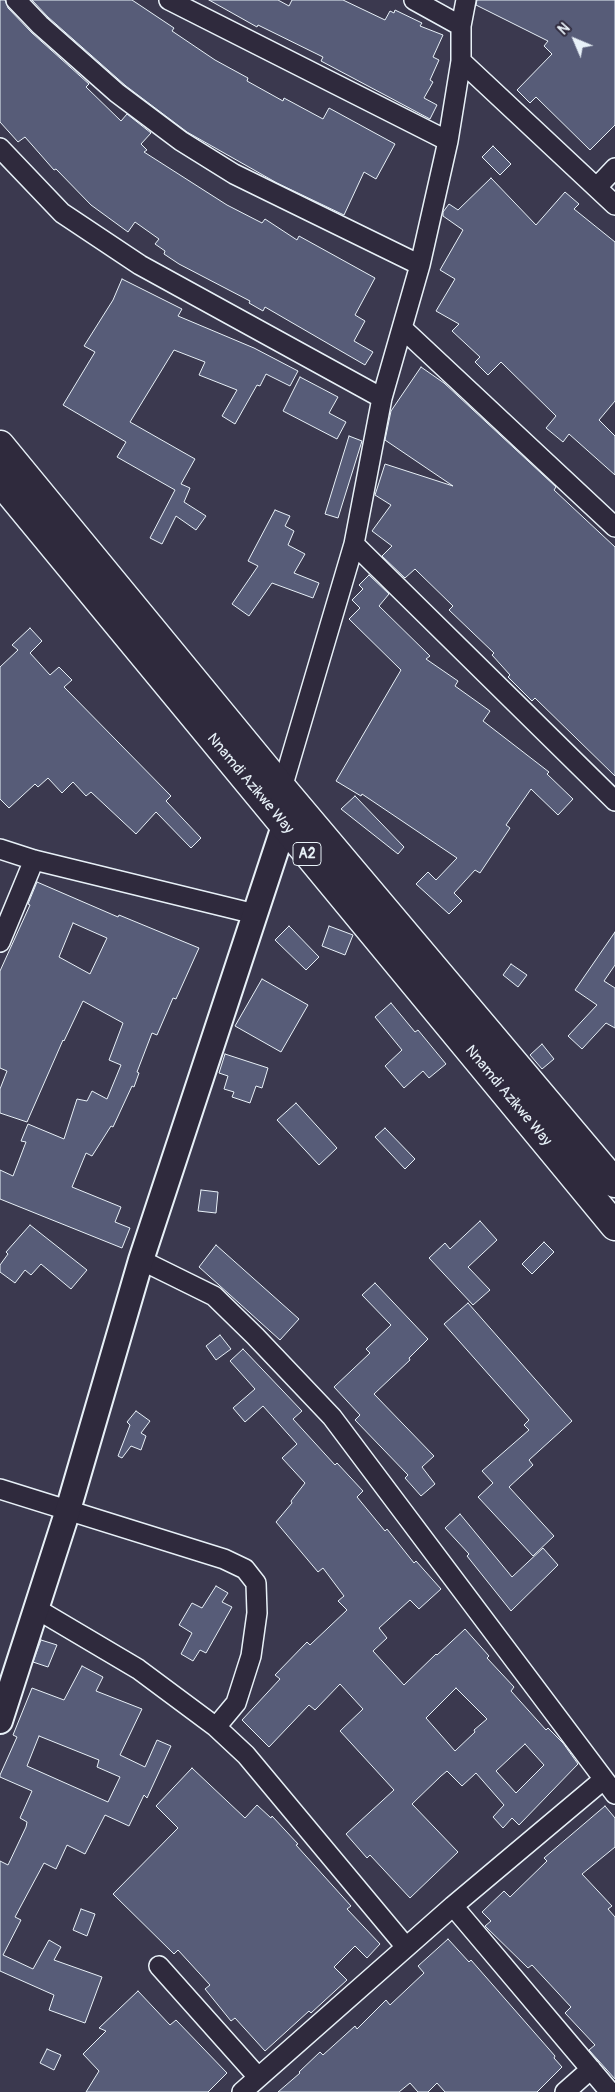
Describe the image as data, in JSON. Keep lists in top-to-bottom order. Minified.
{"streets":{"highway":["Nnamdi Azikwe Way","A2"]},"north":"top left"}
